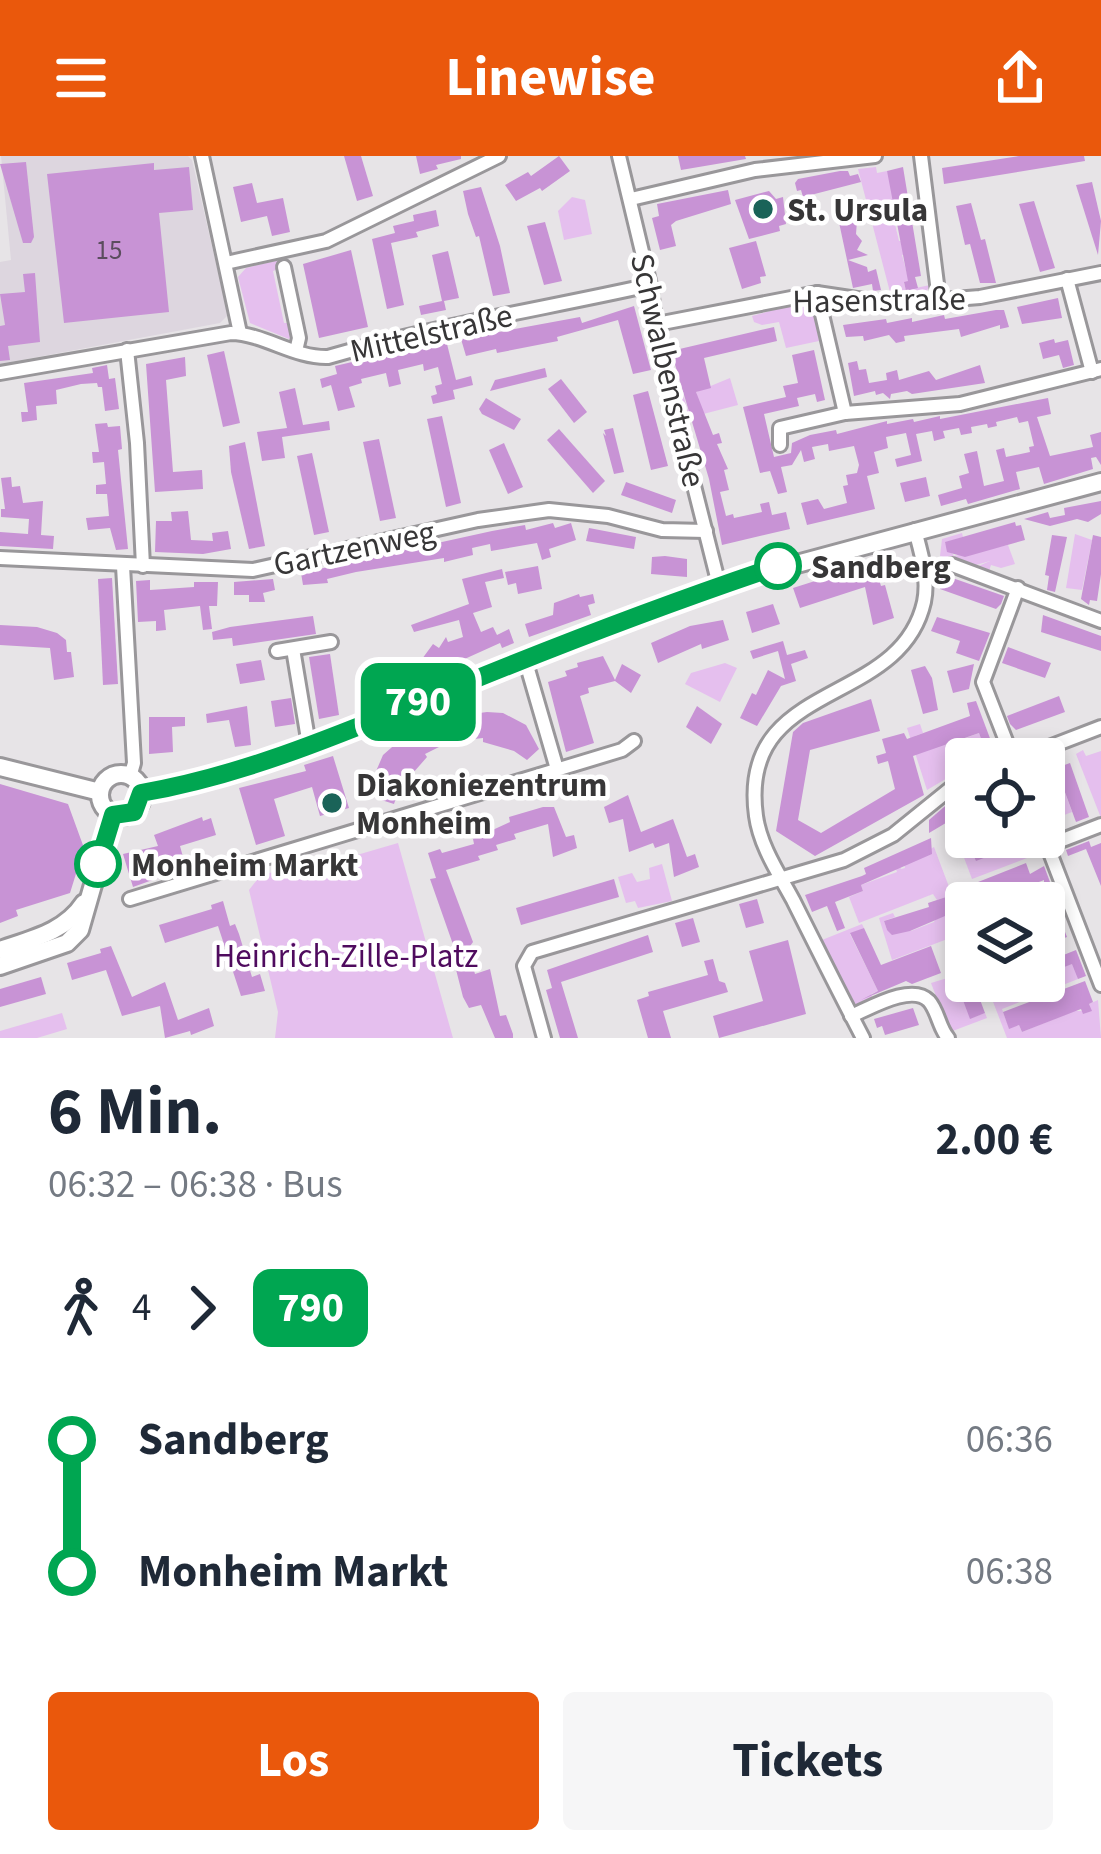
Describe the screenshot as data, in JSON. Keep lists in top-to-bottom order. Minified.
{"streets":{"street":["Hasenstraße","Mittelstraße","Schwalbenstraße","Gartzenweg"]},"crossings":[["Hasenstraße","Schwalbenstraße"],["Mittelstraße","Schwalbenstraße"],["Schwalbenstraße","Gartzenweg"]],"parks":["Heinrich-Zille-Platz"],"places":["St. Ursula","Sandberg","Diakoniezentrum Monheim","Monheim Markt"],"lines":["bus line 790"],"house_numbers":["15"],"page":{"header":"Linewise","on_map":"790","heading":["6 Min.","06:32 – 06:38 · Bus","2.00 €"],"legs":["4","790"],"list":[{"name":"Sandberg","value":"06:36"},{"name":"Monheim Markt","value":"06:38"}],"buttons":["Los","Tickets"]}}
